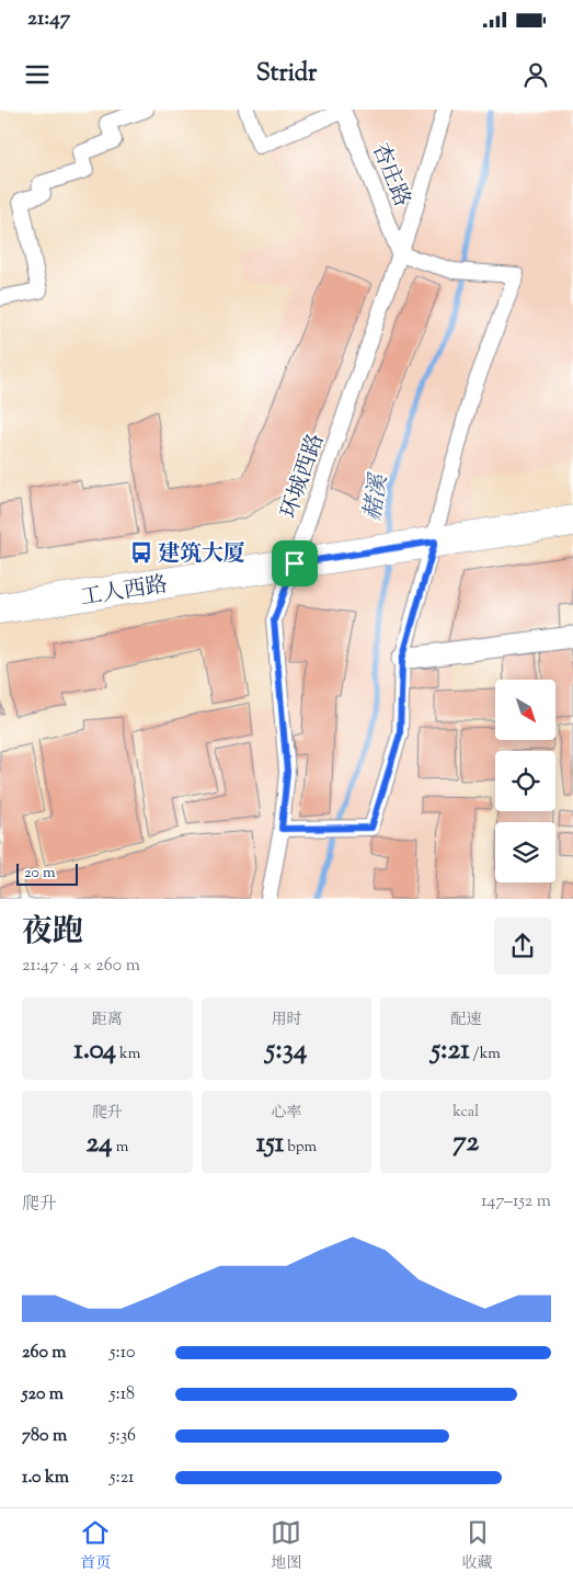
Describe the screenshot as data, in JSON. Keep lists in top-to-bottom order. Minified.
{"streets":{"main road":["工人西路"],"street":["杏庄路","环城西路"]},"crossings":[["杏庄路","环城西路"],["环城西路","工人西路"]],"water":["赭溪"],"places":{"bus stop":["建筑大厦"]},"scale_bar":"20 m","north":"bottom right","page":{"status":"21:47","header":"Stridr","scale":"20 m","heading":["夜跑","21:47 · 4 × 260 m"],"stats":[["距离","1.04 km"],["用时","5:34"],["配速","5:21 /km"],["爬升","24 m"],["心率","151 bpm"],["kcal","72"]],"chart":["爬升","147–152 m"],"list":[{"name":"260 m","note":"5:10"},{"name":"520 m","note":"5:18"},{"name":"780 m","note":"5:36"},{"name":"1.0 km","note":"5:21"}],"tabs":["首页","地图","收藏"]}}
